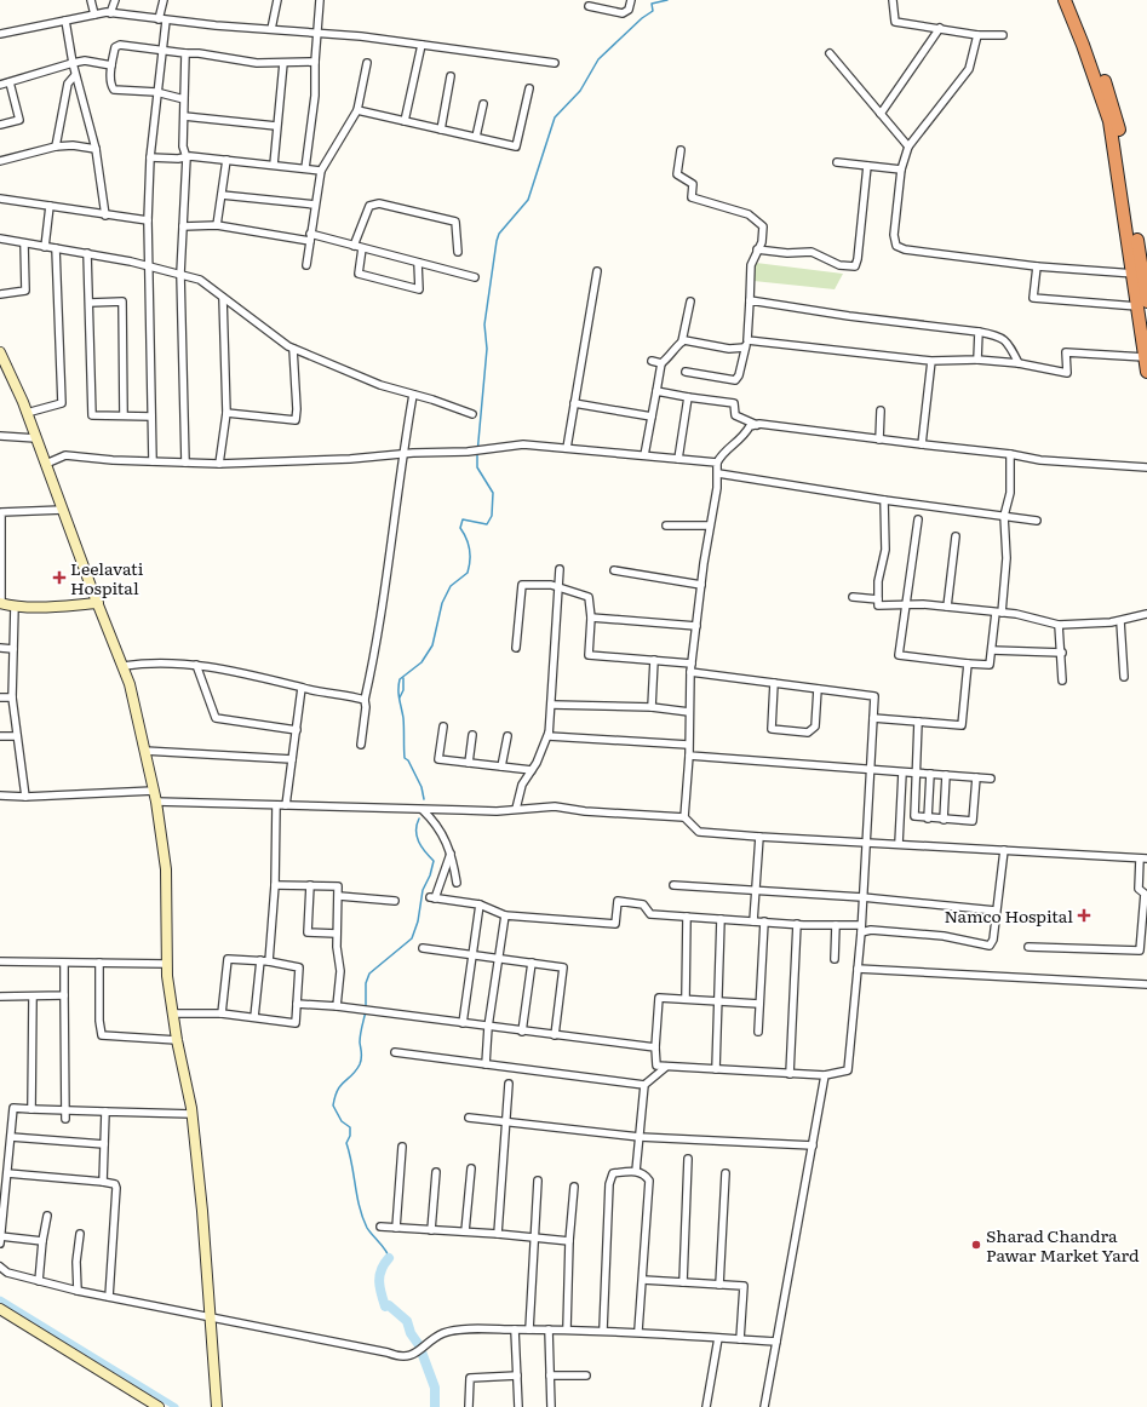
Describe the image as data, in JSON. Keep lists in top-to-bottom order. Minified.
{"places":{"health":["Leelavati Hospital","Namco Hospital"],"other":["Sharad Chandra Pawar Market Yard"]}}
